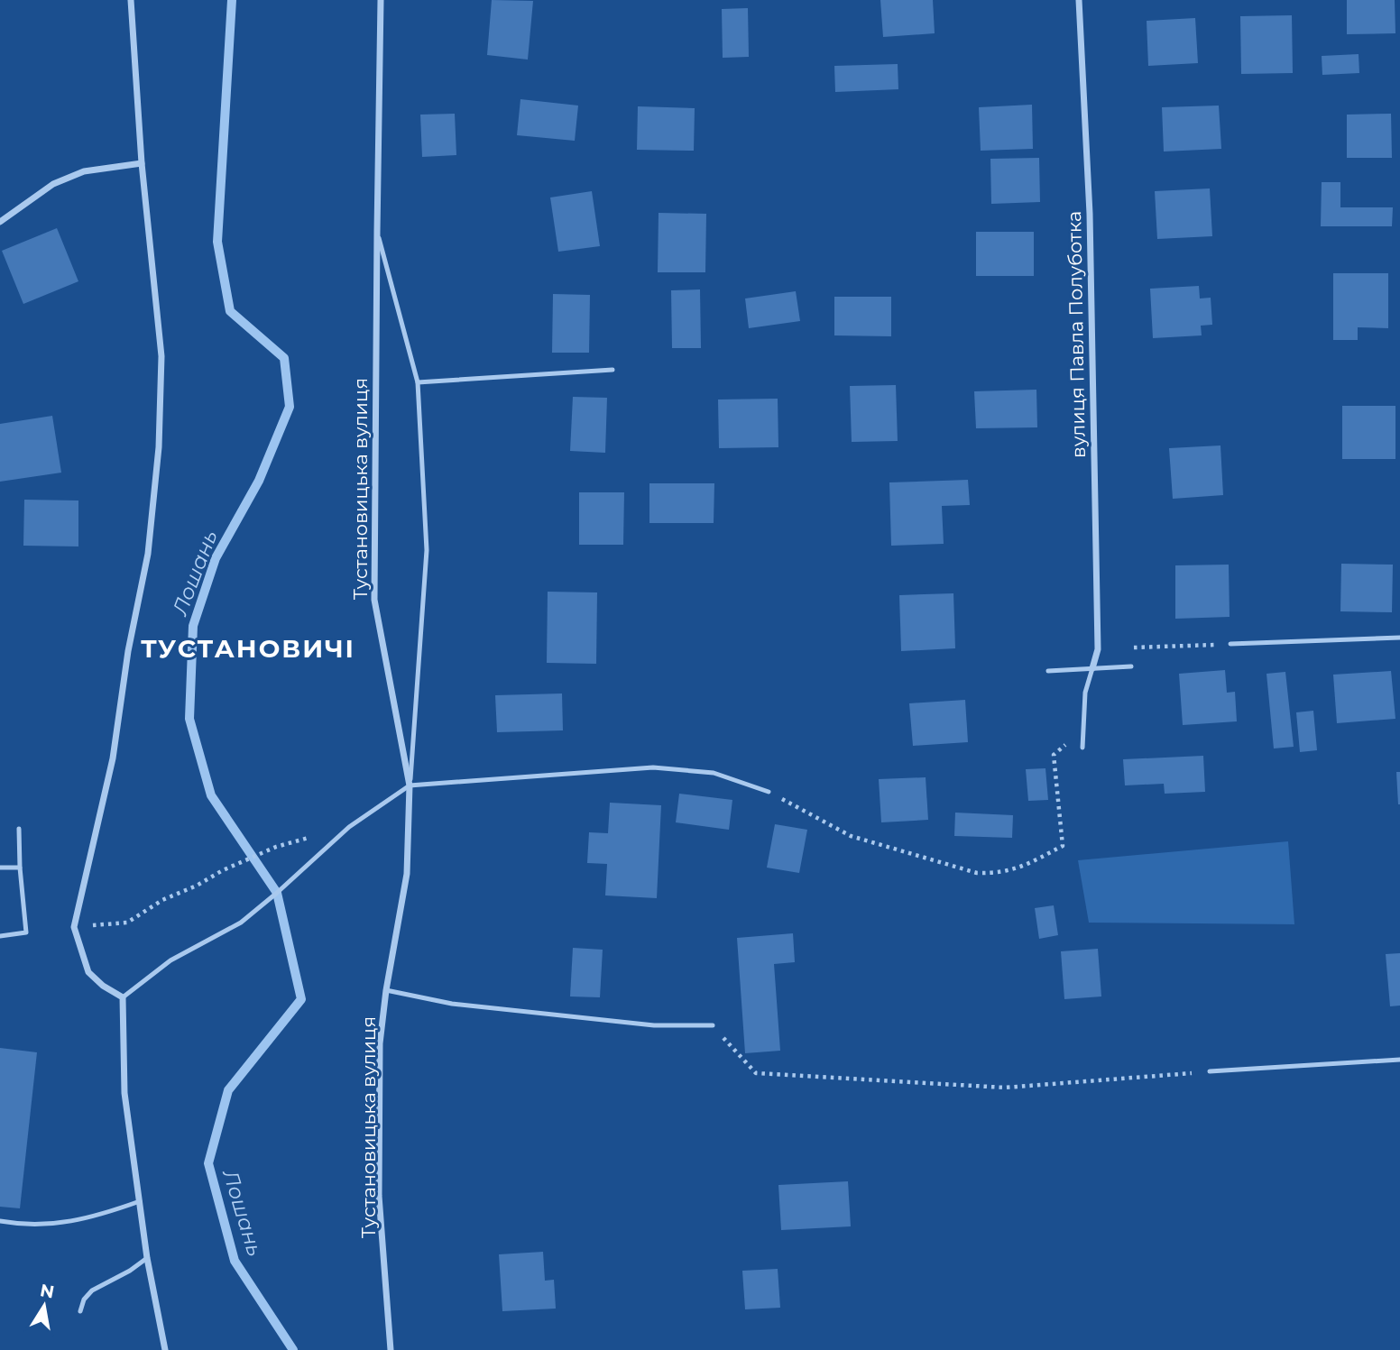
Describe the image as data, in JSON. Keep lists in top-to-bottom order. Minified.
{"streets":{"street":["вулиця Павла Полуботка","Тустановицька вулиця"]},"districts":["ТУСТАНОВИЧІ"],"water":["Лошань"],"north":"top"}
